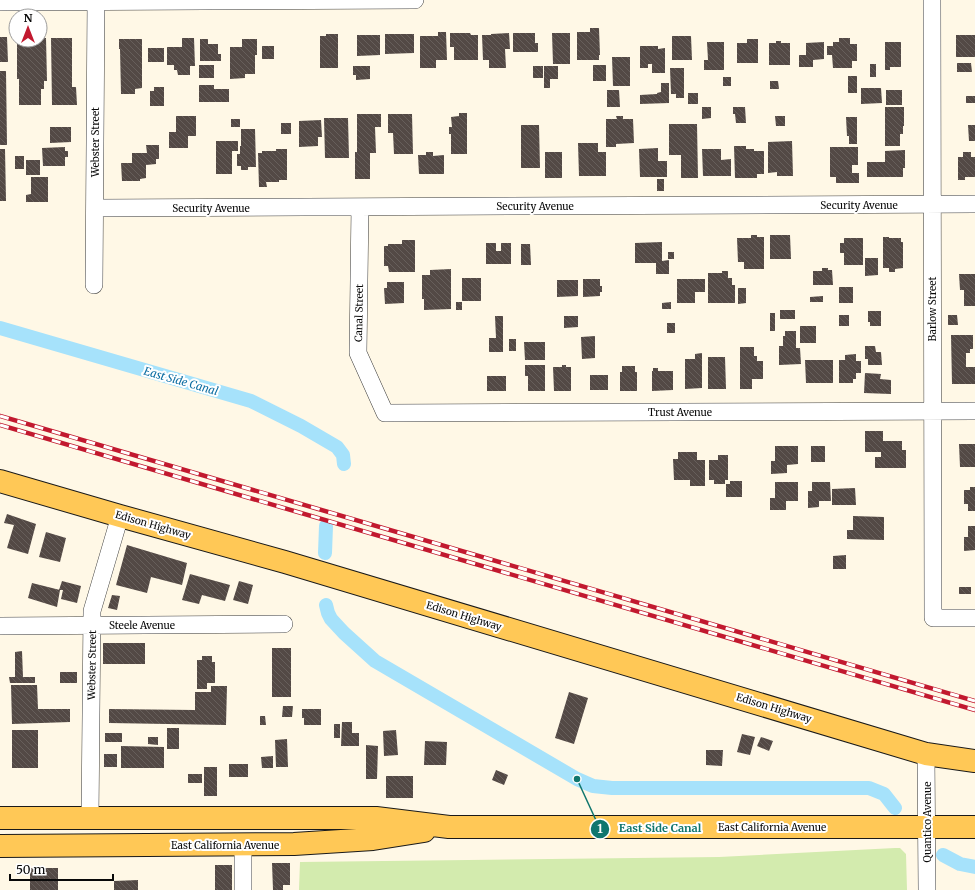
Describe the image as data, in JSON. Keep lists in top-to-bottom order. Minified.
{"streets":{"main road":["Edison Highway","East California Avenue"],"street":["Webster Street","Security Avenue","Barlow Street","Canal Street","Trust Avenue","Steele Avenue","Quantico Avenue"]},"crossings":[["Webster Street","Security Avenue"],["Webster Street","Edison Highway"],["Webster Street","Steele Avenue"],["Webster Street","East California Avenue"],["Security Avenue","Barlow Street"],["Security Avenue","Canal Street"],["Barlow Street","Trust Avenue"],["Canal Street","Trust Avenue"],["Edison Highway","Quantico Avenue"],["Quantico Avenue","East California Avenue"]],"water":["East Side Canal"],"places":["East Side Canal"],"scale_bar":"50 m","north":"top"}
